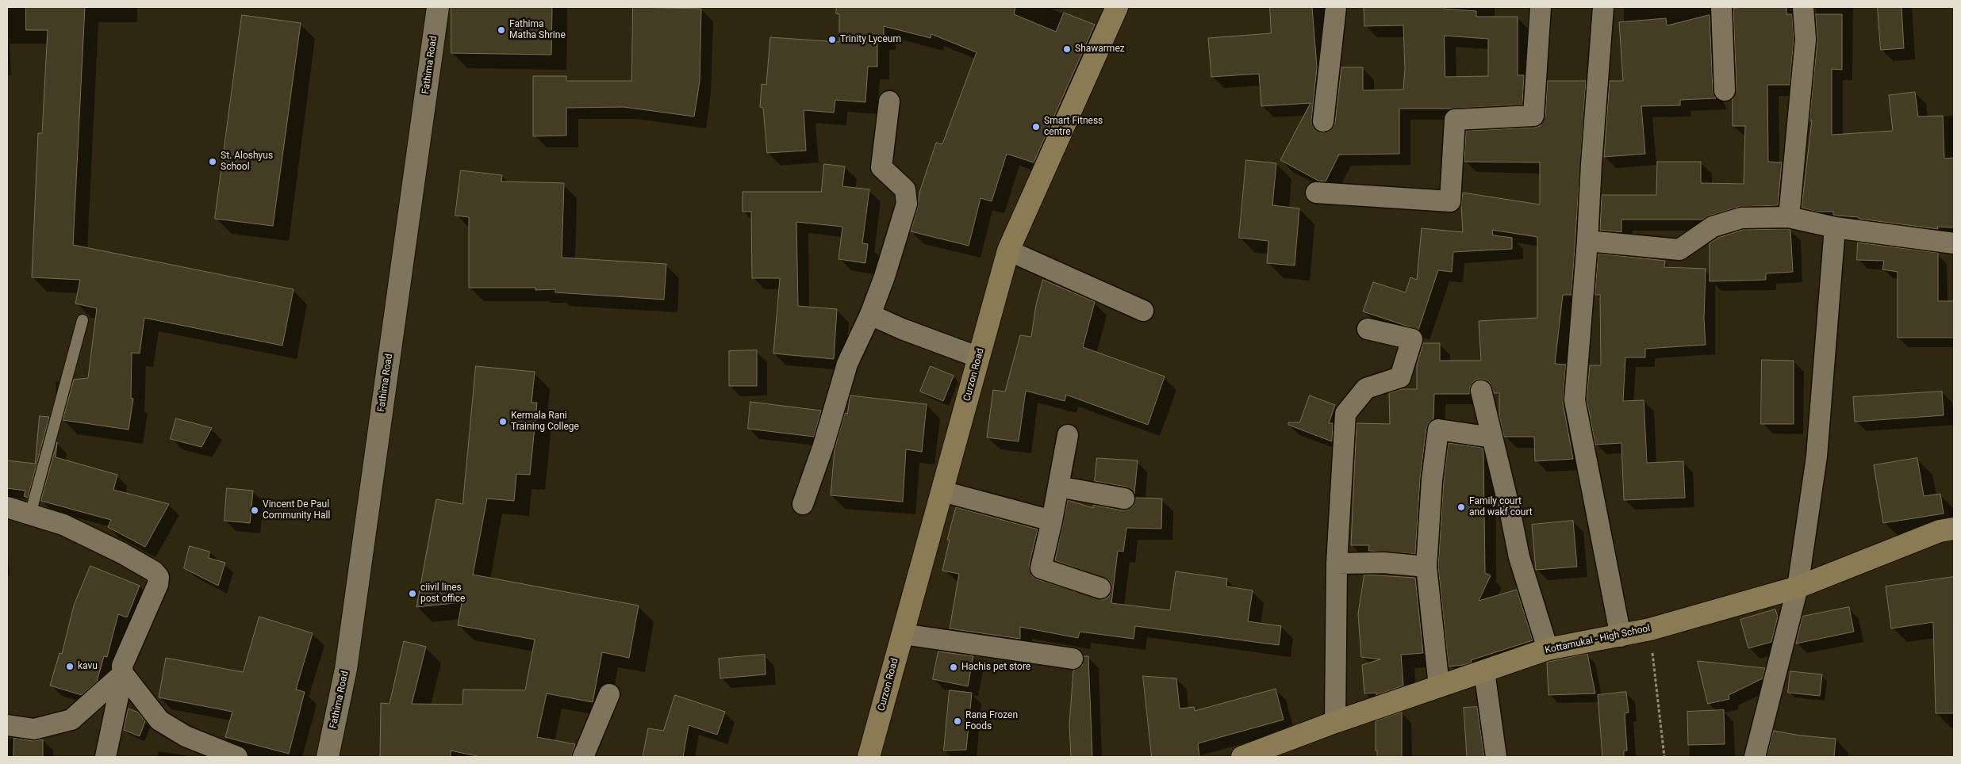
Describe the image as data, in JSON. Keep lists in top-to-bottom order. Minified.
{"streets":{"main road":["Curzon Road","Kottamukal - High School"],"street":["Fathima Road"]},"places":["Fathima Matha Shrine","Trinity Lyceum","Shawarmez","Smart Fitness centre","St. Aloshyus School","Kermala Rani Training College","Family court and wakf court","Vincent De Paul Community Hall","ciivil lines post office","kavu","Hachis pet store","Rana Frozen Foods"]}
